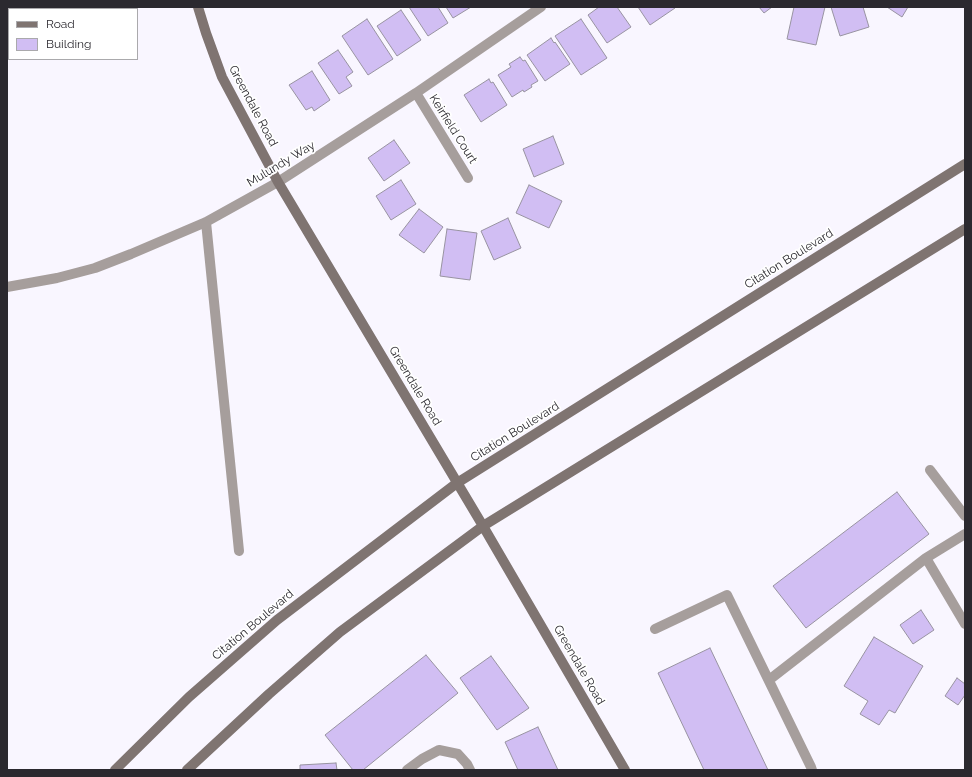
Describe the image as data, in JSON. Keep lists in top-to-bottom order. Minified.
{"streets":{"main road":["Greendale Road","Citation Boulevard"],"street":["Keirfield Court","Mulundy Way"]},"crossings":[["Greendale Road","Mulundy Way"],["Greendale Road","Citation Boulevard"],["Keirfield Court","Mulundy Way"]],"legend":["Road","Building"]}
